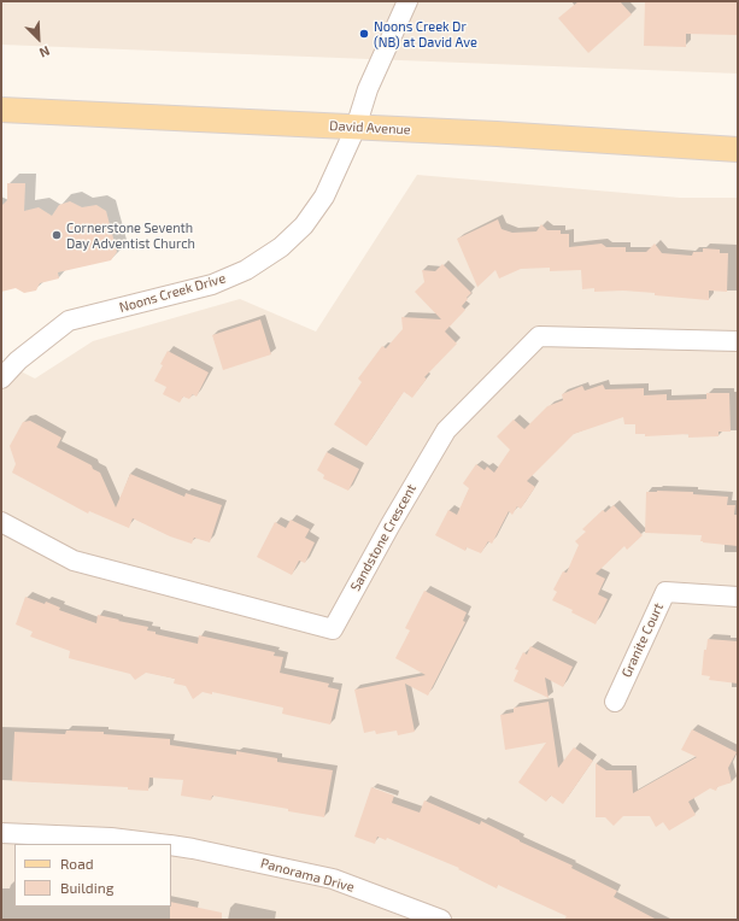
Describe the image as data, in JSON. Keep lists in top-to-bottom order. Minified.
{"streets":{"main road":["David Avenue"],"street":["Noons Creek Drive","Sandstone Crescent","Granite Court","Panorama Drive"]},"crossings":[["David Avenue","Noons Creek Drive"]],"places":["Noons Creek Dr (NB) at David Ave","Cornerstone Seventh Day Adventist Church"],"legend":["Road","Building"],"north":"bottom right"}
